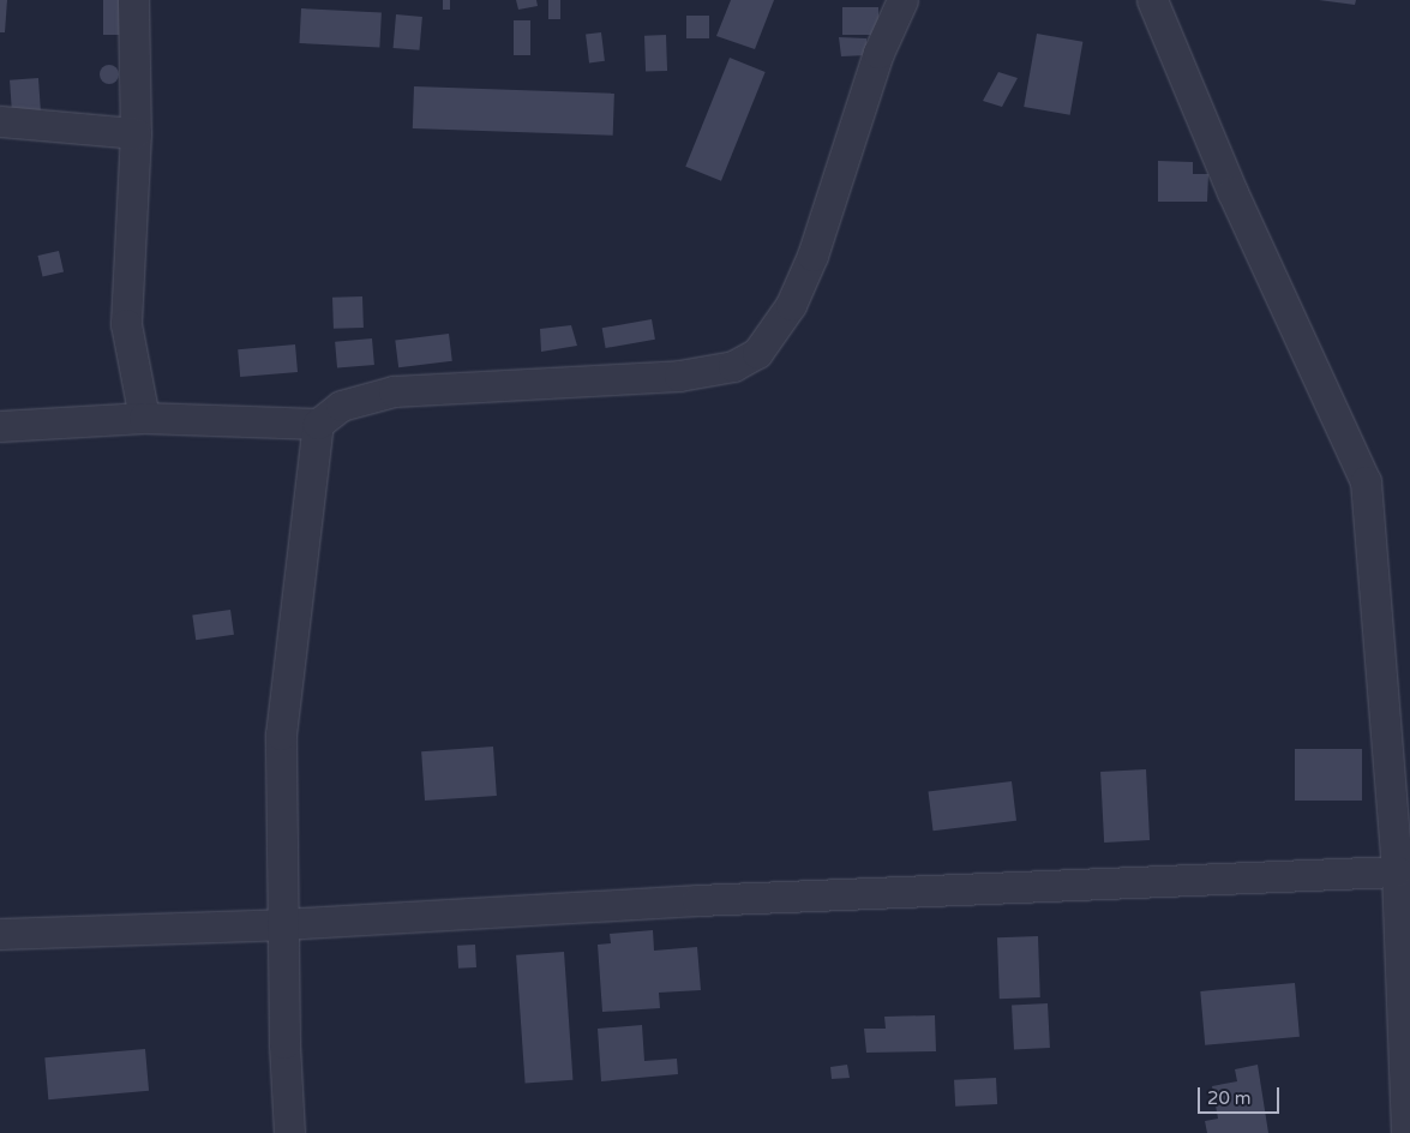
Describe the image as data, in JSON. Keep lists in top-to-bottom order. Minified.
{"scale_bar":"20 m"}
